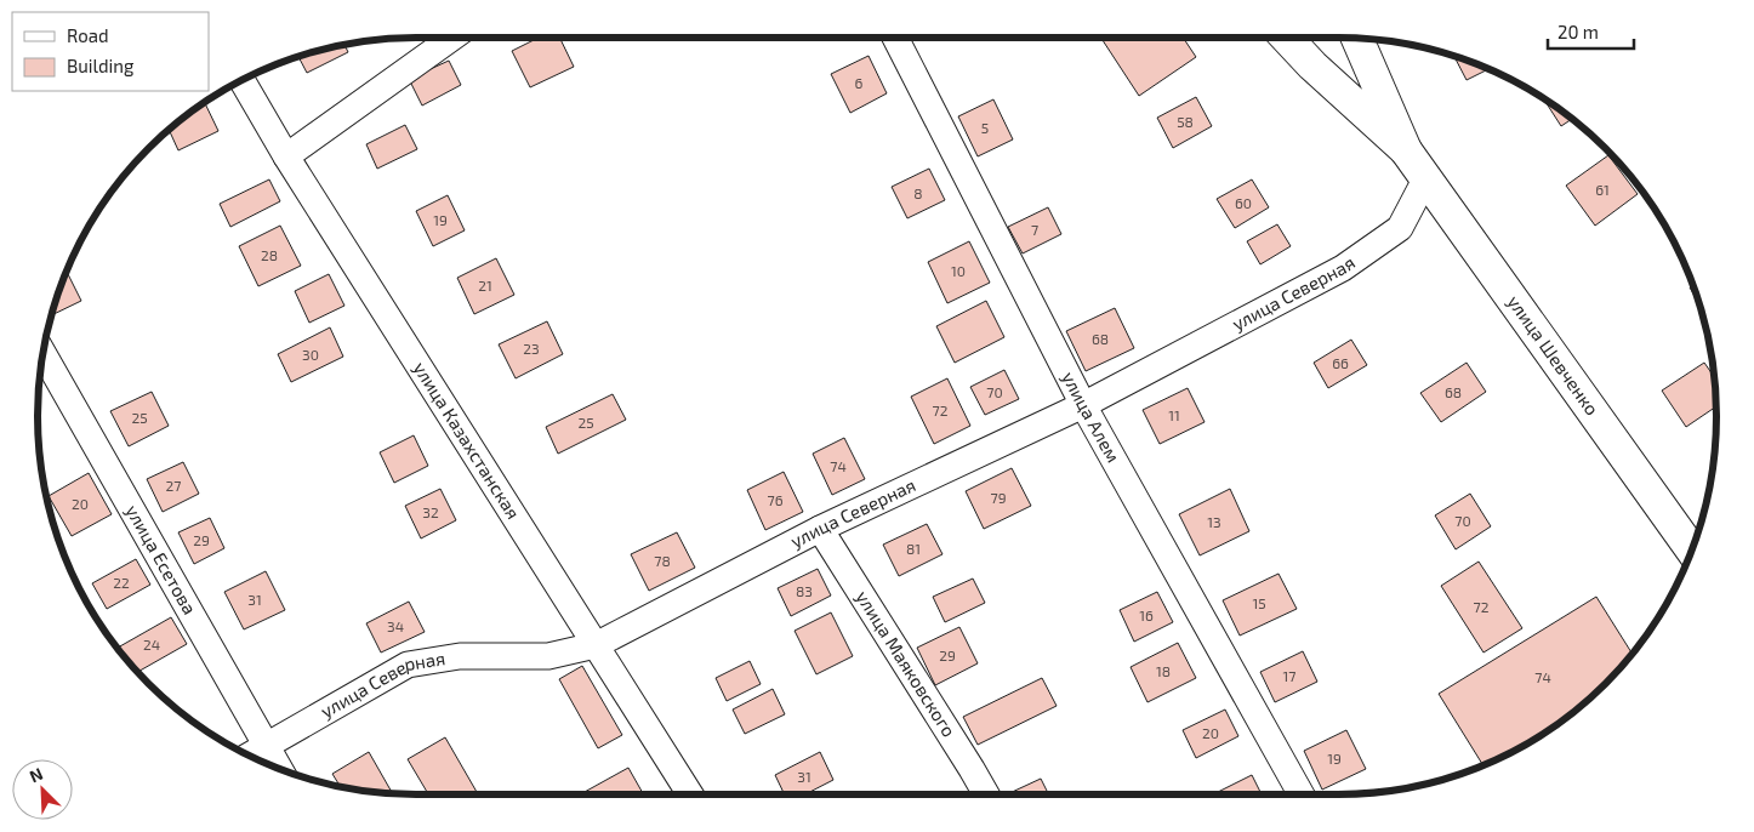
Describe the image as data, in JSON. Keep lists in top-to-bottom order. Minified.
{"streets":{"street":["улица Северная","улица Шевченко","улица Алем","улица Казахстанская","улица Есетова","улица Маяковского"]},"crossings":[["улица Северная","улица Шевченко"],["улица Северная","улица Алем"],["улица Северная","улица Казахстанская"],["улица Северная","улица Есетова"],["улица Северная","улица Маяковского"]],"house_numbers":["6","58","5","61","8","60","19","7","28","10","21","68","23","30","66","70","68","72","11","25","25","74","27","79","76","20","32","70","13","29","81","78","22","83","31","15","72","16","34","24","29","18","17","74","20","19","31"],"legend":["Road","Building"],"scale_bar":"20 m","north":"top left"}
